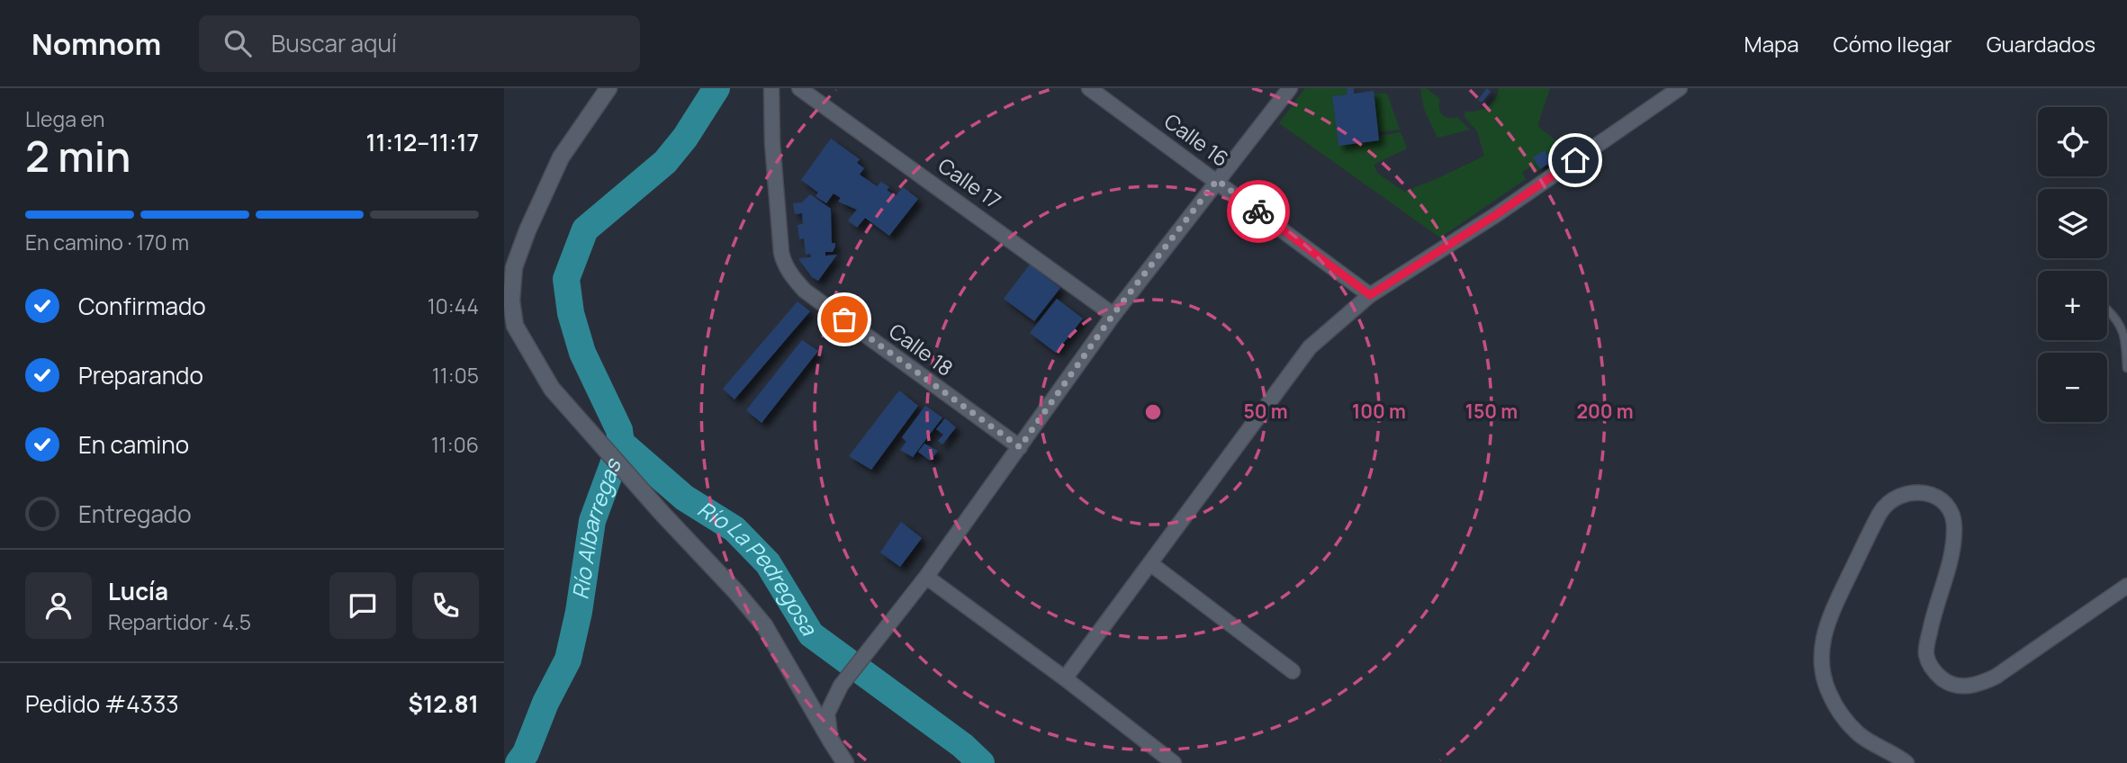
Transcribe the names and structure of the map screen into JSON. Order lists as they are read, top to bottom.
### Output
{
  "streets": {
    "street": ["Calle 16", "Calle 17", "Calle 18"]
  },
  "water": ["Río Albarregas", "Río La Pedregosa"],
  "page": {
    "header": "Nomnom",
    "search": "Buscar aquí",
    "nav": ["Mapa", "Cómo llegar", "Guardados"],
    "heading": ["2 min", "Llega en", "11:12–11:17"],
    "panel": [
      "Lucía",
      "Repartidor · 4.5",
      "Pedido #4333",
      "$12.81"
    ],
    "map_buttons": ["+", "−"],
    "bar": "En camino · 170 m",
    "list": [
      ["Confirmado", "10:44"],
      ["Preparando", "11:05"],
      ["En camino", "11:06"],
      "Entregado"
    ]
  },
  "rings": [
    "50 m",
    "100 m",
    "150 m",
    "200 m"
  ]
}
